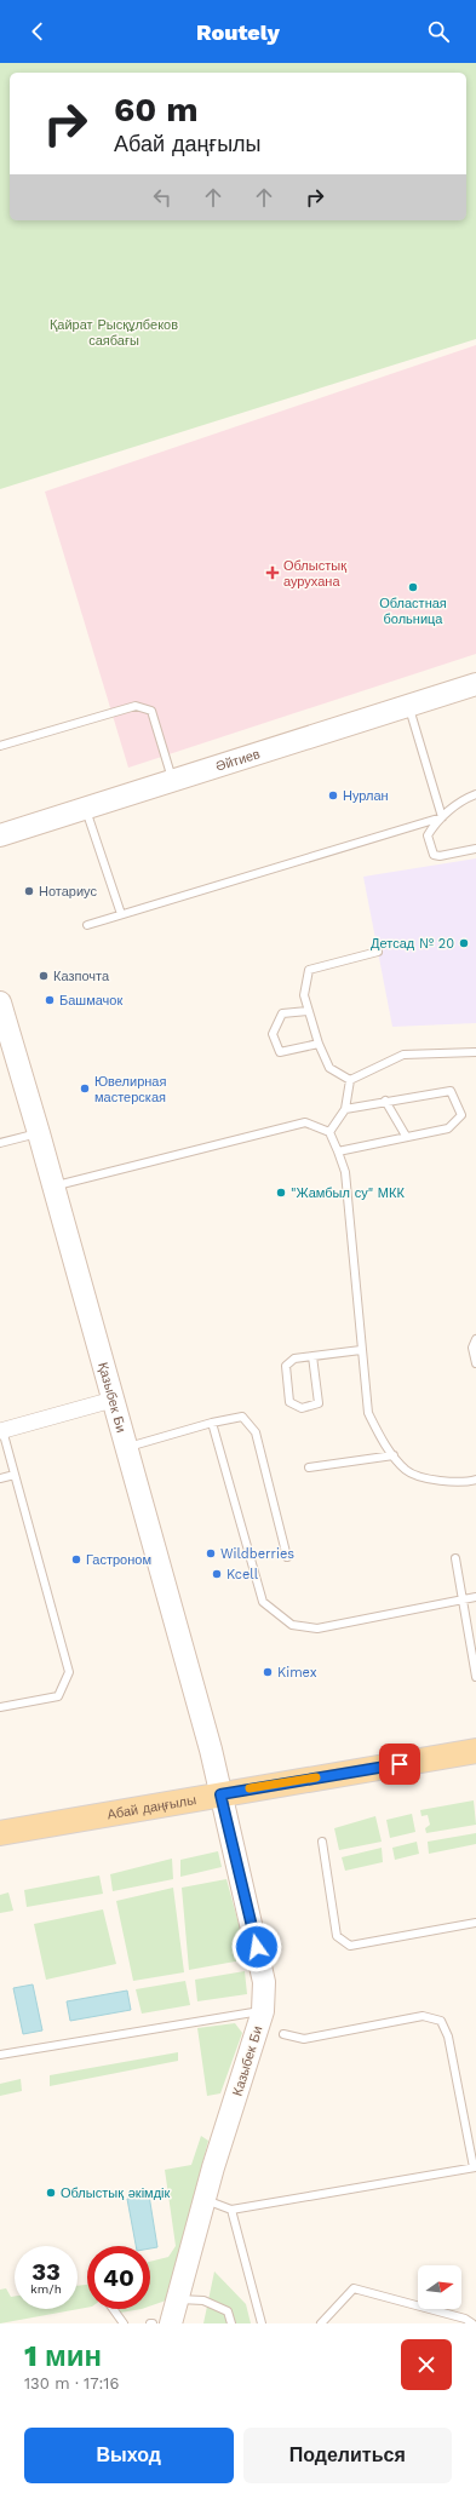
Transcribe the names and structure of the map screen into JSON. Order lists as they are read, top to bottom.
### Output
{
  "streets": {
    "main road": ["Абай даңғылы"],
    "street": ["Әйтиев", "Қазыбек Би", "Казыбек Би"]
  },
  "crossings": [
    ["Қазыбек Би", "Абай даңғылы"],
    ["Қазыбек Би", "Казыбек Би"],
    ["Абай даңғылы", "Казыбек Би"]
  ],
  "parks": ["Қайрат Рысқұлбеков саябағы"],
  "places": {
    "health": ["Облыстық аурухана"],
    "other": [
      "Областная больница",
      "Нурлан",
      "Нотариус",
      "Детсад № 20",
      "Казпочта",
      "Башмачок",
      "Ювелирная мастерская",
      "\"Жамбыл су\" МКК",
      "Wildberries",
      "Гастроном",
      "Kcell",
      "Kimex",
      "Облыстық әкімдік"
    ]
  },
  "north": "right",
  "page": {
    "header": "Routely",
    "turn": ["60 m", "Абай даңғылы"],
    "speed": "33 km/h",
    "limit": "40",
    "heading": ["1 мин", "130 m · 17:16"],
    "buttons": ["Выход", "Поделиться"]
  }
}
